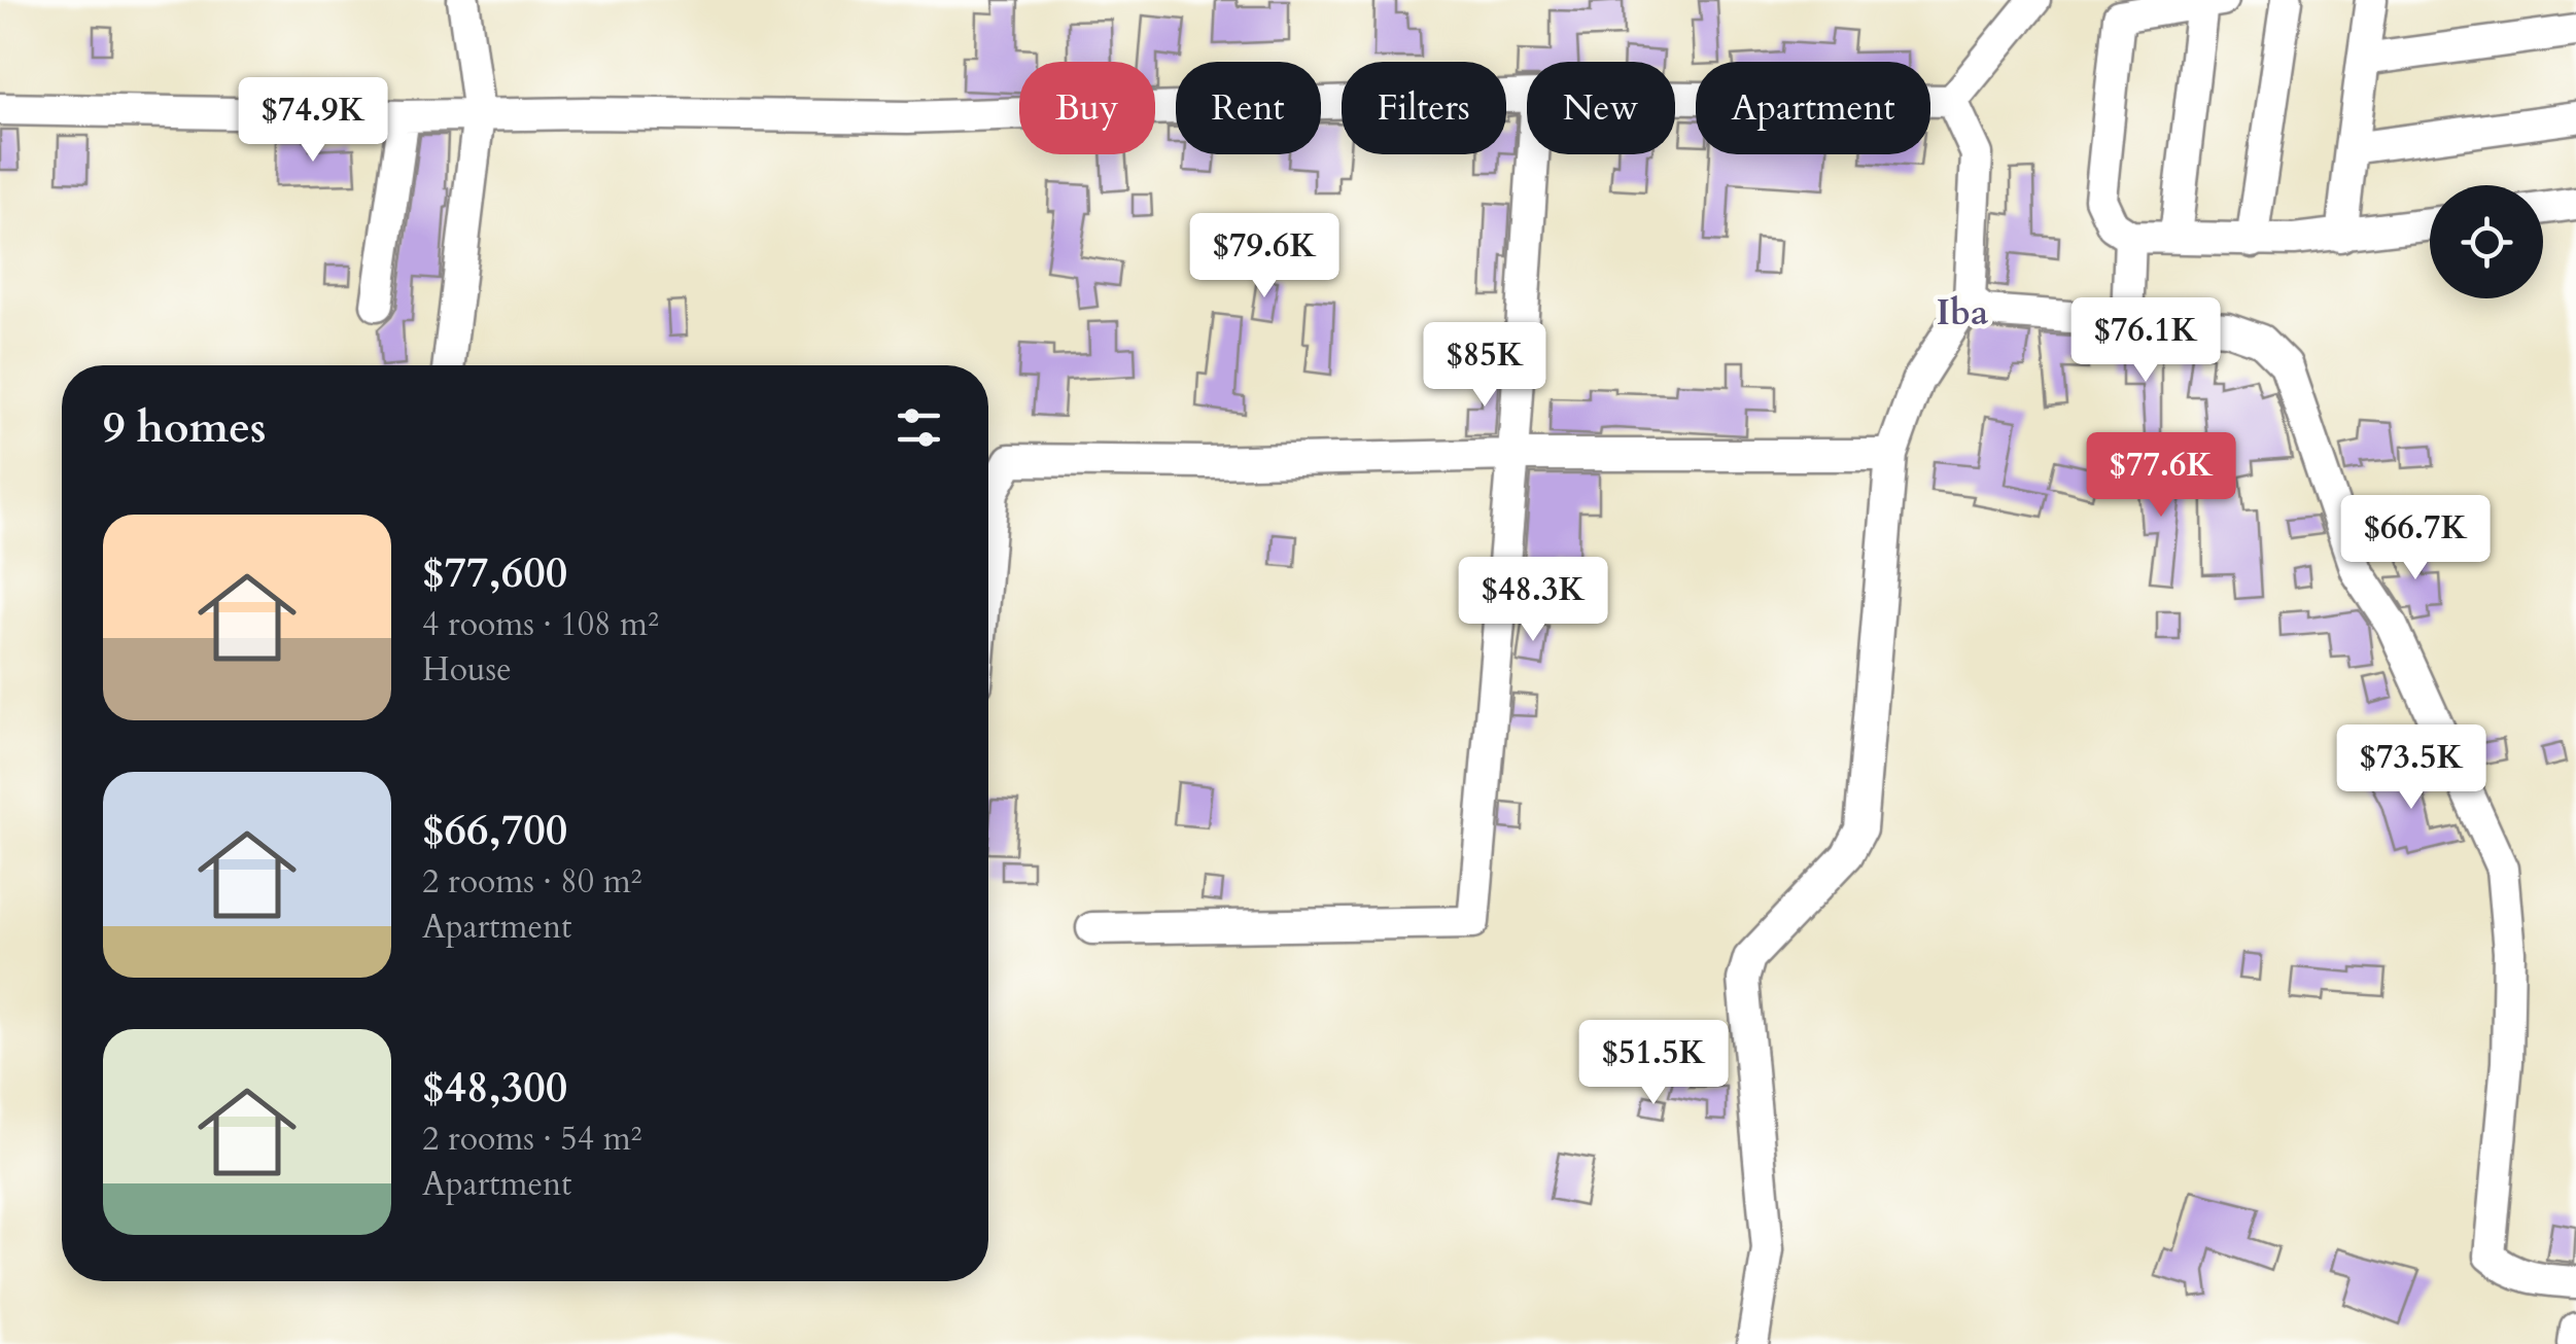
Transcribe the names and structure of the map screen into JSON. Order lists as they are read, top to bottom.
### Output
{
  "districts": ["Iba"],
  "page": {
    "chip": [
      "Buy",
      "Rent",
      "Filters",
      "New",
      "Apartment"
    ],
    "price": [
      "$74.9K",
      "$79.6K",
      "$76.1K",
      "$85K",
      "$77.6K",
      "$66.7K",
      "$48.3K",
      "$73.5K",
      "$51.5K"
    ],
    "heading": "9 homes",
    "list": [
      {
        "name": "$77,600",
        "note": "4 rooms · 108 m² · House"
      },
      {
        "name": "$66,700",
        "note": "2 rooms · 80 m² · Apartment"
      },
      {
        "name": "$48,300",
        "note": "2 rooms · 54 m² · Apartment"
      }
    ]
  }
}
